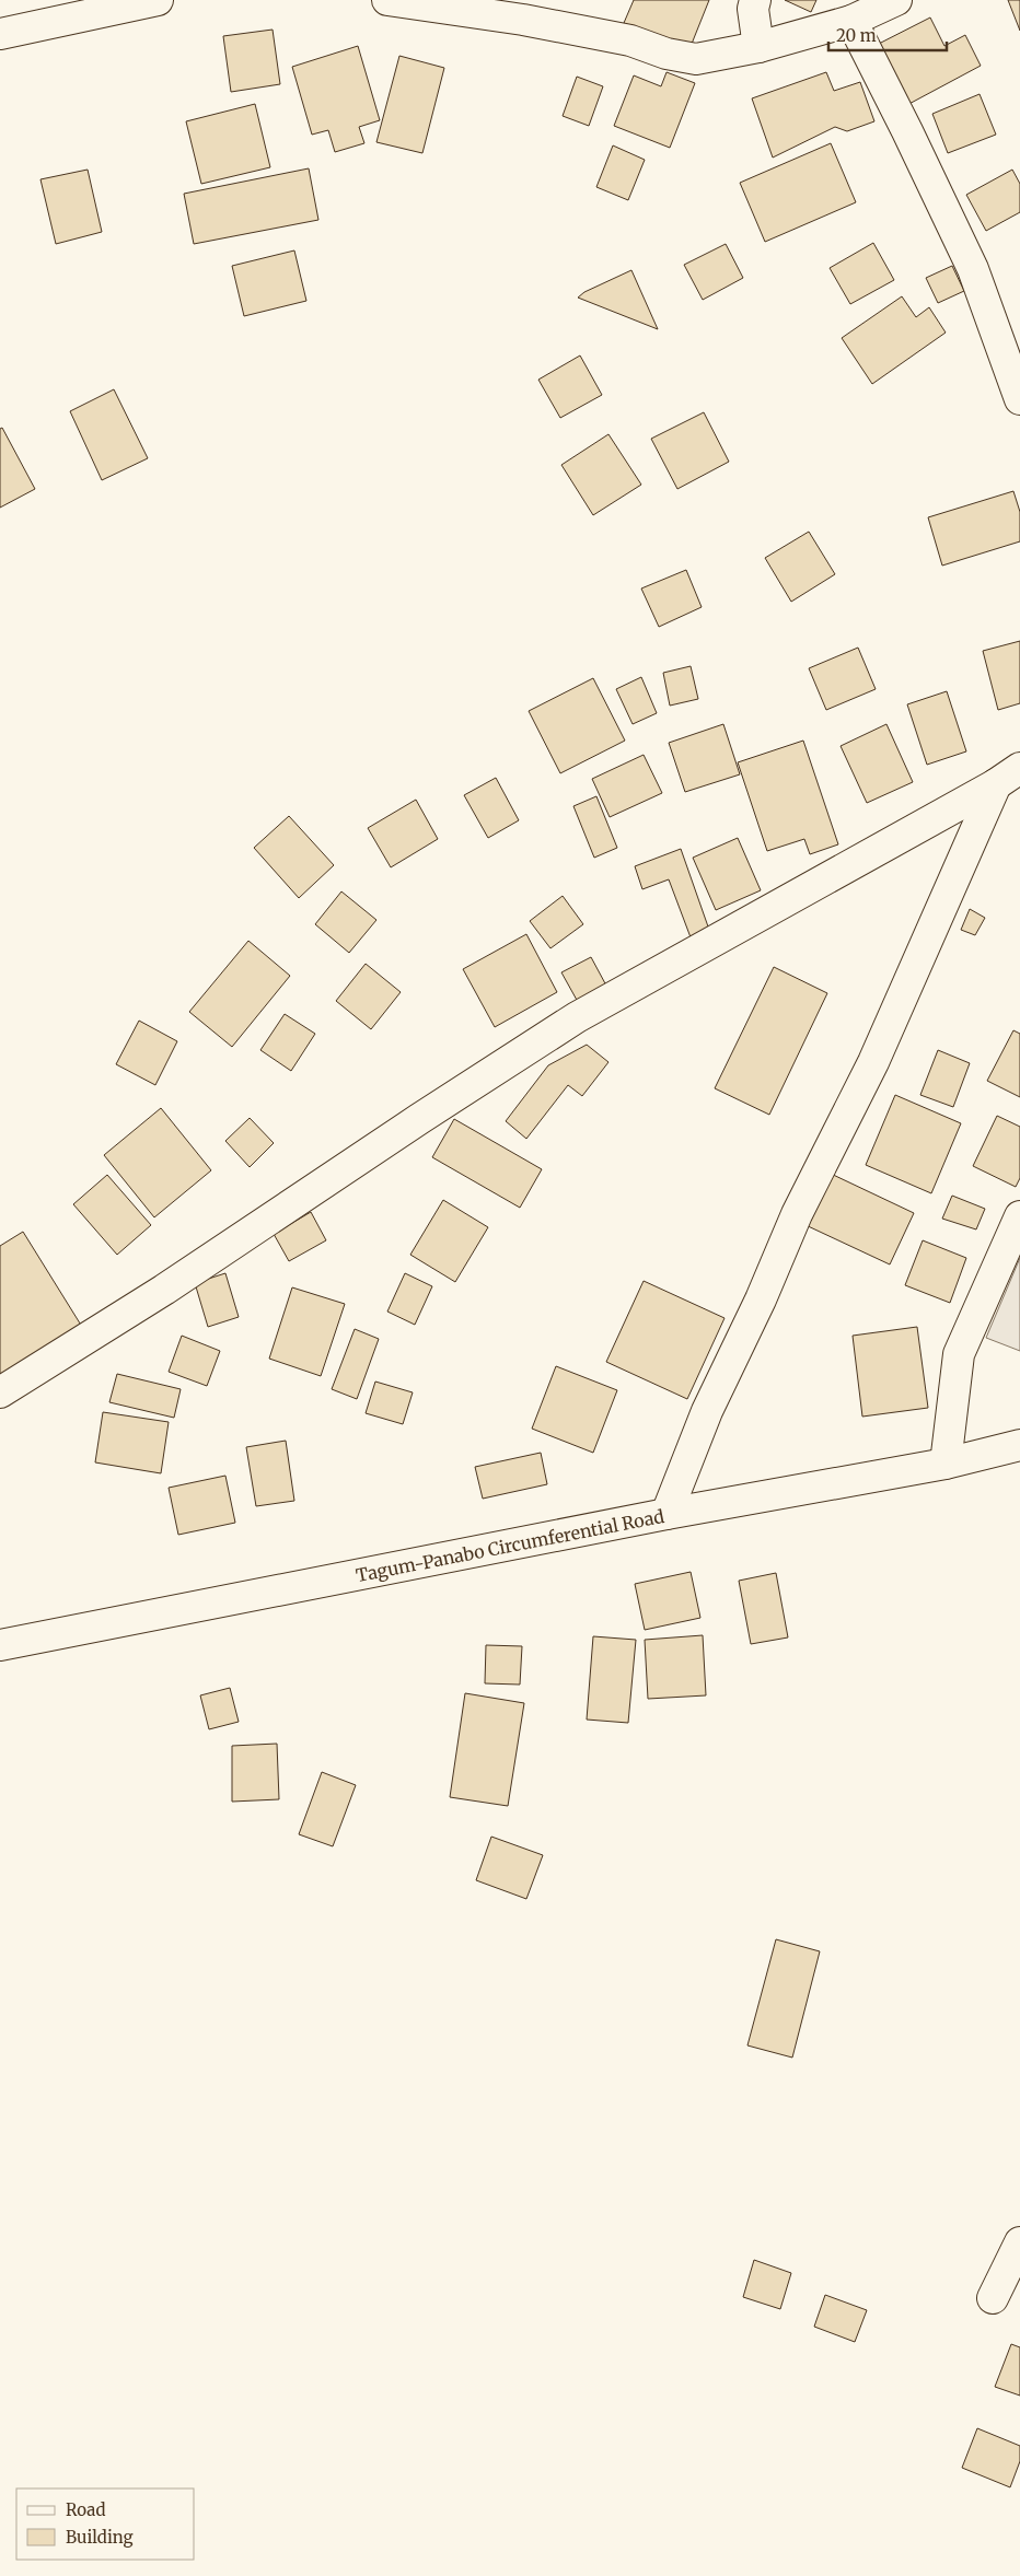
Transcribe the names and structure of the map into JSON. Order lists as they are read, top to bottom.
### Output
{
  "streets": {
    "street": ["Tagum-Panabo Circumferential Road"]
  },
  "legend": ["Road", "Building"],
  "scale_bar": "20 m"
}
